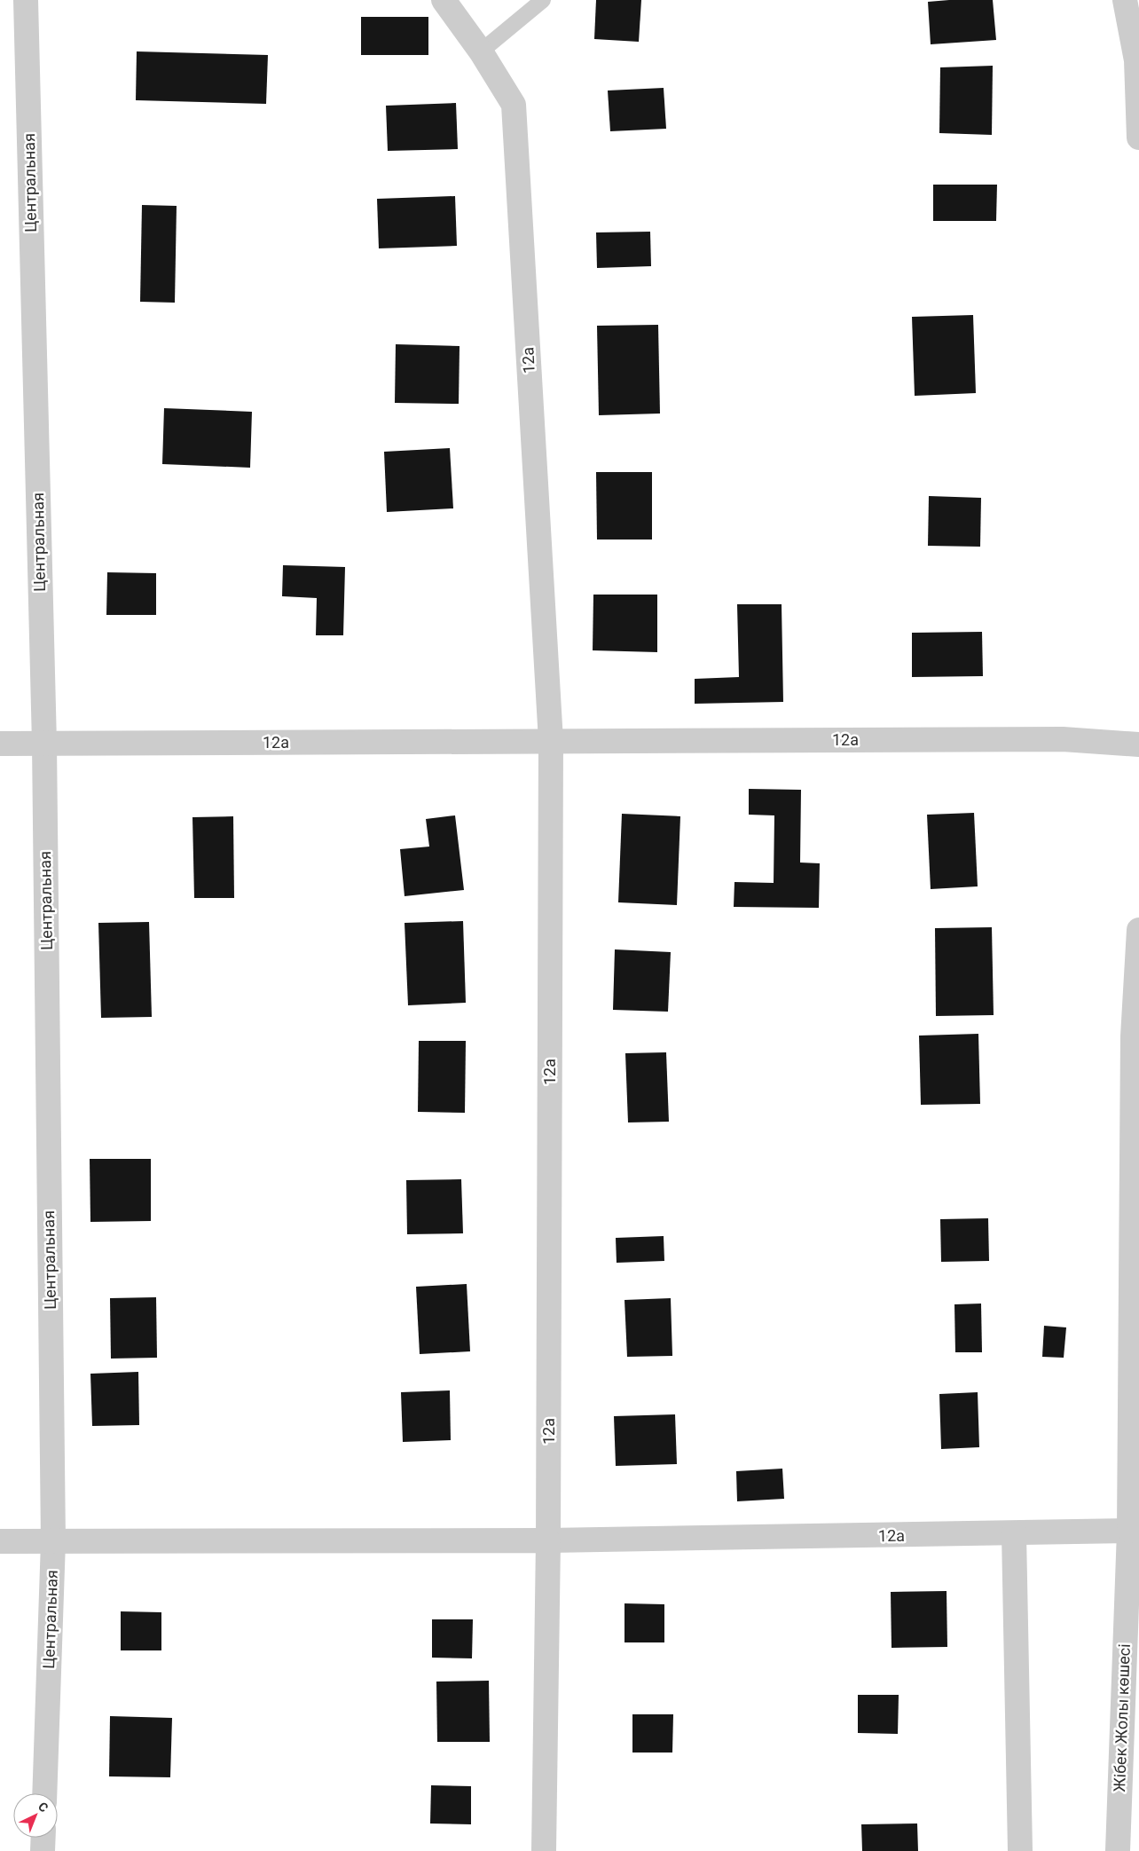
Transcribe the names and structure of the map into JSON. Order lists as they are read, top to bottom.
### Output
{
  "streets": {
    "street": ["Центральная", "12а", "Жібек Жолы көшесі"]
  },
  "crossings": [
    ["Центральная", "12а"],
    ["12а", "Жібек Жолы көшесі"]
  ],
  "north": "top right"
}
